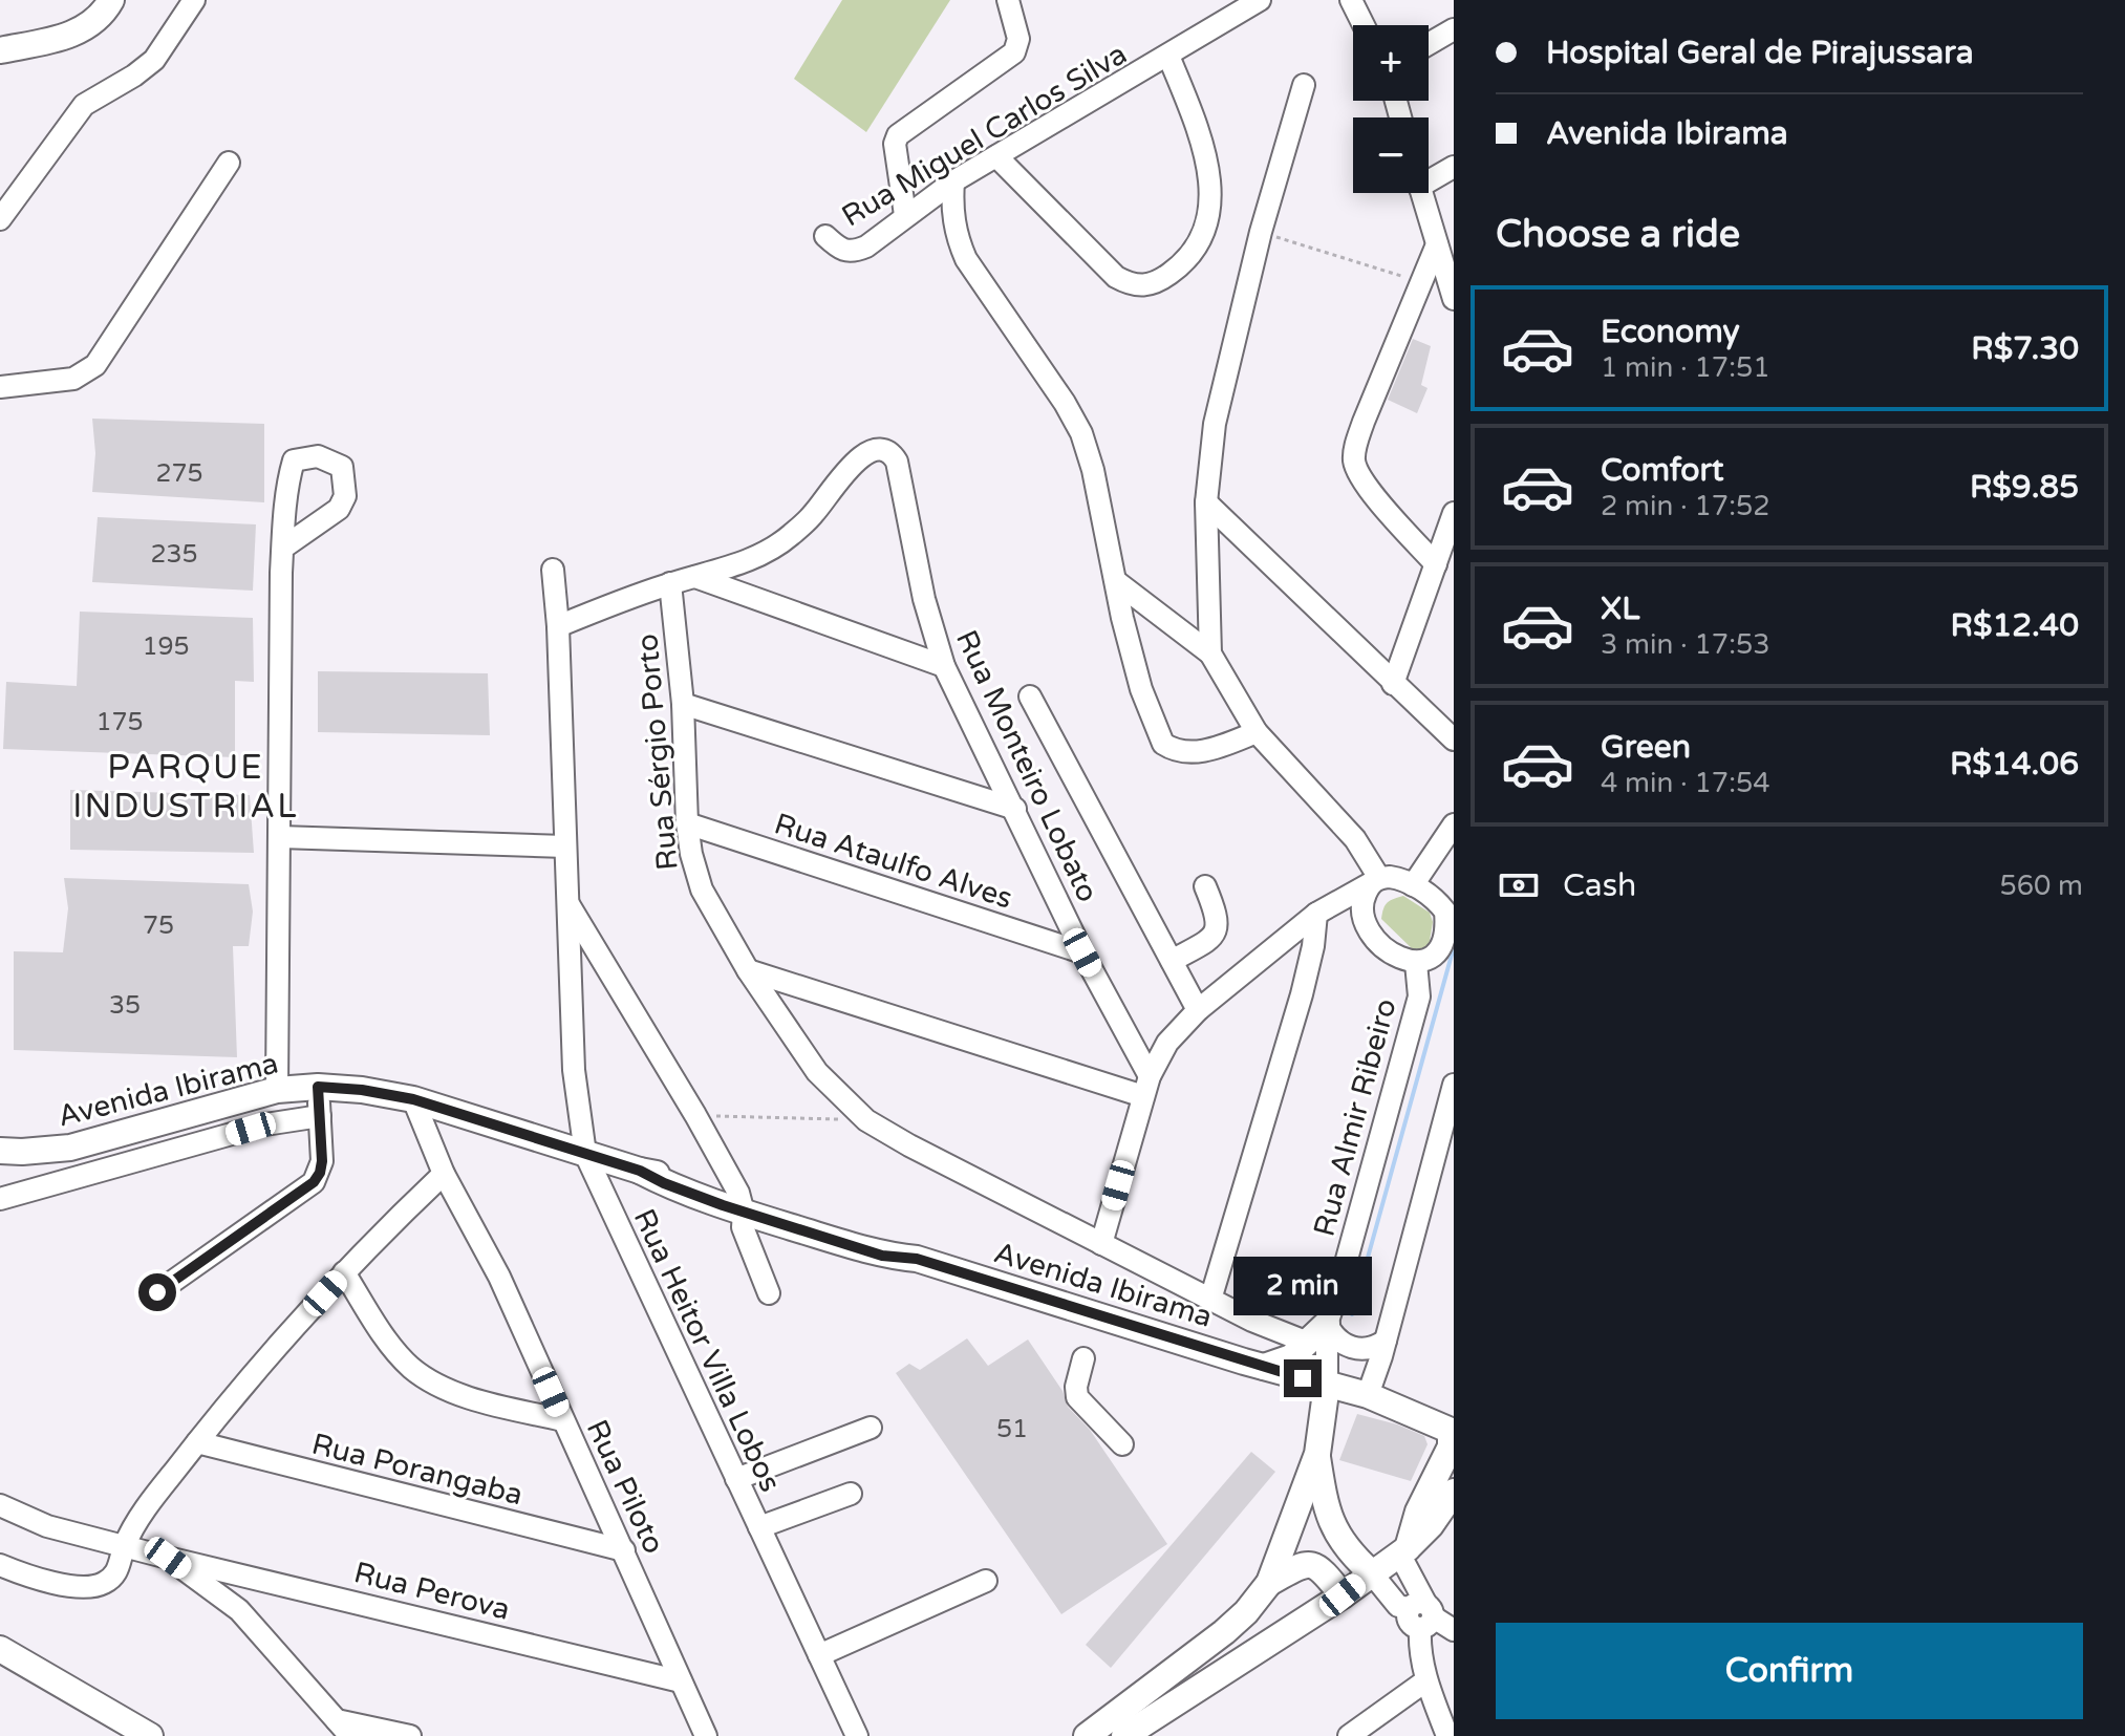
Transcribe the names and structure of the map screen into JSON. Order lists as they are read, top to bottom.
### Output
{
  "streets": {
    "main road": ["Avenida Ibirama"],
    "street": [
      "Rua Miguel Carlos Silva",
      "Rua Sérgio Porto",
      "Rua Monteiro Lobato",
      "Rua Ataulfo Alves",
      "Rua Almir Ribeiro",
      "Rua Heitor Villa Lobos",
      "Rua Porangaba",
      "Rua Piloto",
      "Rua Perova"
    ]
  },
  "crossings": [
    ["Rua Sérgio Porto", "Rua Monteiro Lobato"],
    ["Rua Sérgio Porto", "Rua Ataulfo Alves"],
    ["Rua Monteiro Lobato", "Rua Ataulfo Alves"],
    ["Rua Monteiro Lobato", "Rua Heitor Villa Lobos"],
    ["Avenida Ibirama", "Rua Almir Ribeiro"],
    ["Avenida Ibirama", "Rua Heitor Villa Lobos"],
    ["Avenida Ibirama", "Rua Piloto"],
    ["Rua Porangaba", "Rua Piloto"],
    ["Rua Piloto", "Rua Perova"]
  ],
  "districts": ["PARQUE INDUSTRIAL"],
  "house_numbers": [
    "275",
    "235",
    "195",
    "175",
    "75",
    "35",
    "51"
  ],
  "page": {
    "banner": ["Hospital Geral de Pirajussara", "Avenida Ibirama"],
    "map_buttons": ["+", "−"],
    "heading": "Choose a ride",
    "list": [
      {
        "name": "Economy",
        "note": "1 min · 17:51",
        "value": "R$7.30"
      },
      {
        "name": "Comfort",
        "note": "2 min · 17:52",
        "value": "R$9.85"
      },
      {
        "name": "XL",
        "note": "3 min · 17:53",
        "value": "R$12.40"
      },
      {
        "name": "Green",
        "note": "4 min · 17:54",
        "value": "R$14.06"
      }
    ],
    "pay": ["Cash", "560 m"],
    "bubble": "2 min",
    "buttons": "Confirm"
  }
}
